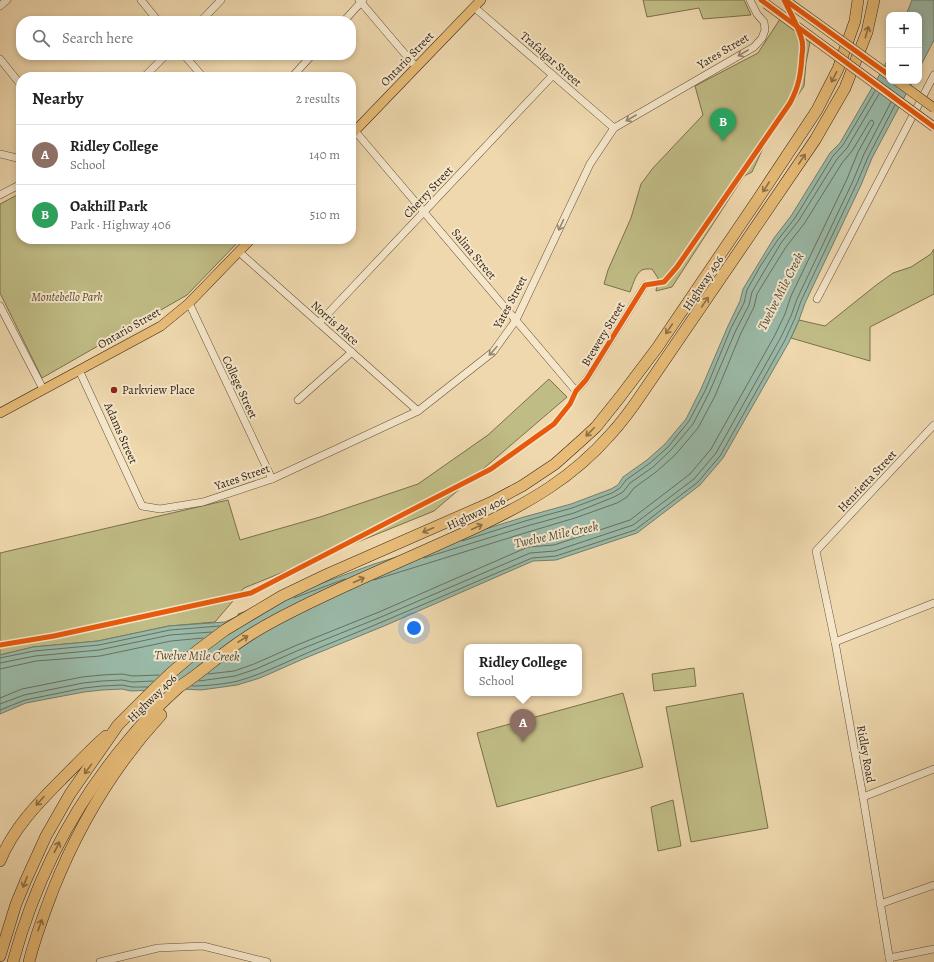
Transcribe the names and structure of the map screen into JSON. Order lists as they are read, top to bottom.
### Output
{
  "streets": {
    "highway": ["Highway 406"],
    "main road": ["Ontario Street"],
    "street": [
      "Yates Street",
      "Trafalgar Street",
      "Cherry Street",
      "Salina Street",
      "Norris Place",
      "Brewery Street",
      "College Street",
      "Adams Street",
      "Henrietta Street",
      "Ridley Road"
    ]
  },
  "crossings": [
    ["Yates Street", "Trafalgar Street"],
    ["Yates Street", "Salina Street"],
    ["Yates Street", "Norris Place"],
    ["Yates Street", "College Street"],
    ["Yates Street", "Adams Street"],
    ["Ontario Street", "Trafalgar Street"],
    ["Ontario Street", "Norris Place"],
    ["Ontario Street", "College Street"],
    ["Ontario Street", "Adams Street"],
    ["Trafalgar Street", "Cherry Street"],
    ["Cherry Street", "Salina Street"],
    ["Cherry Street", "Norris Place"],
    ["Salina Street", "Brewery Street"],
    ["Henrietta Street", "Ridley Road"]
  ],
  "one_way": ["Yates Street"],
  "water": ["Twelve Mile Creek"],
  "parks": ["Montebello Park"],
  "places": ["Parkview Place"],
  "page": {
    "map_buttons": ["+", "−"],
    "search": "Search here",
    "heading": ["Nearby", "2 results"],
    "pins": ["B", "A"],
    "list": [
      {
        "mark": "A",
        "name": "Ridley College",
        "note": "School",
        "value": "140 m"
      },
      {
        "mark": "B",
        "name": "Oakhill Park",
        "note": "Park · Highway 406",
        "value": "510 m"
      }
    ],
    "popup": ["Ridley College", "School"]
  }
}
